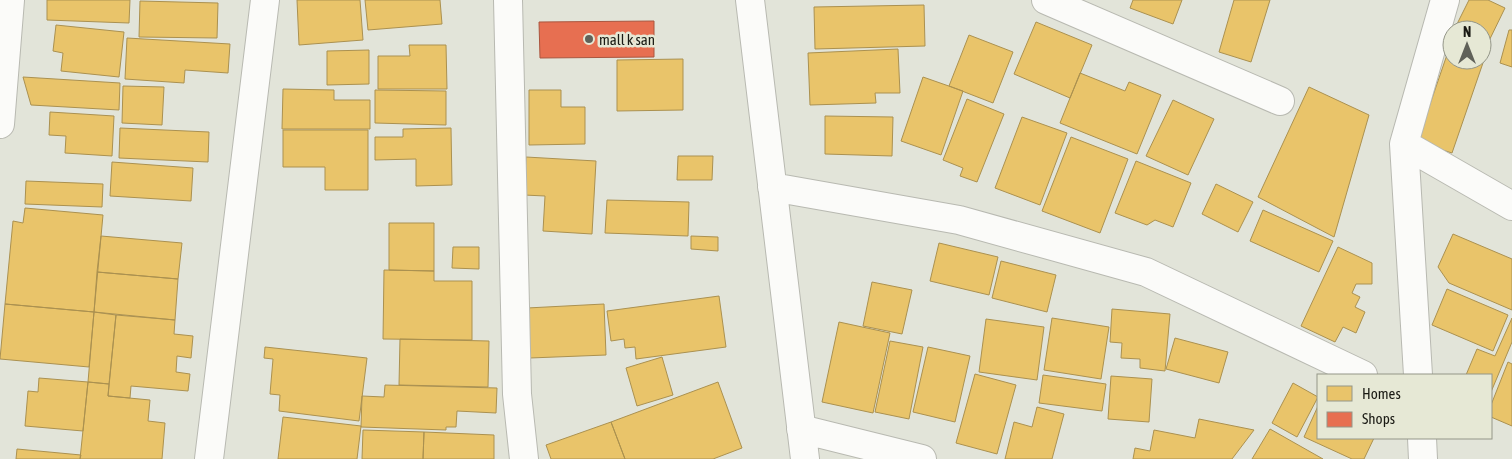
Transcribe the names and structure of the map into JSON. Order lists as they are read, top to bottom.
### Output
{
  "places": ["mall k san"],
  "legend": ["Homes", "Shops"],
  "north": "top"
}
